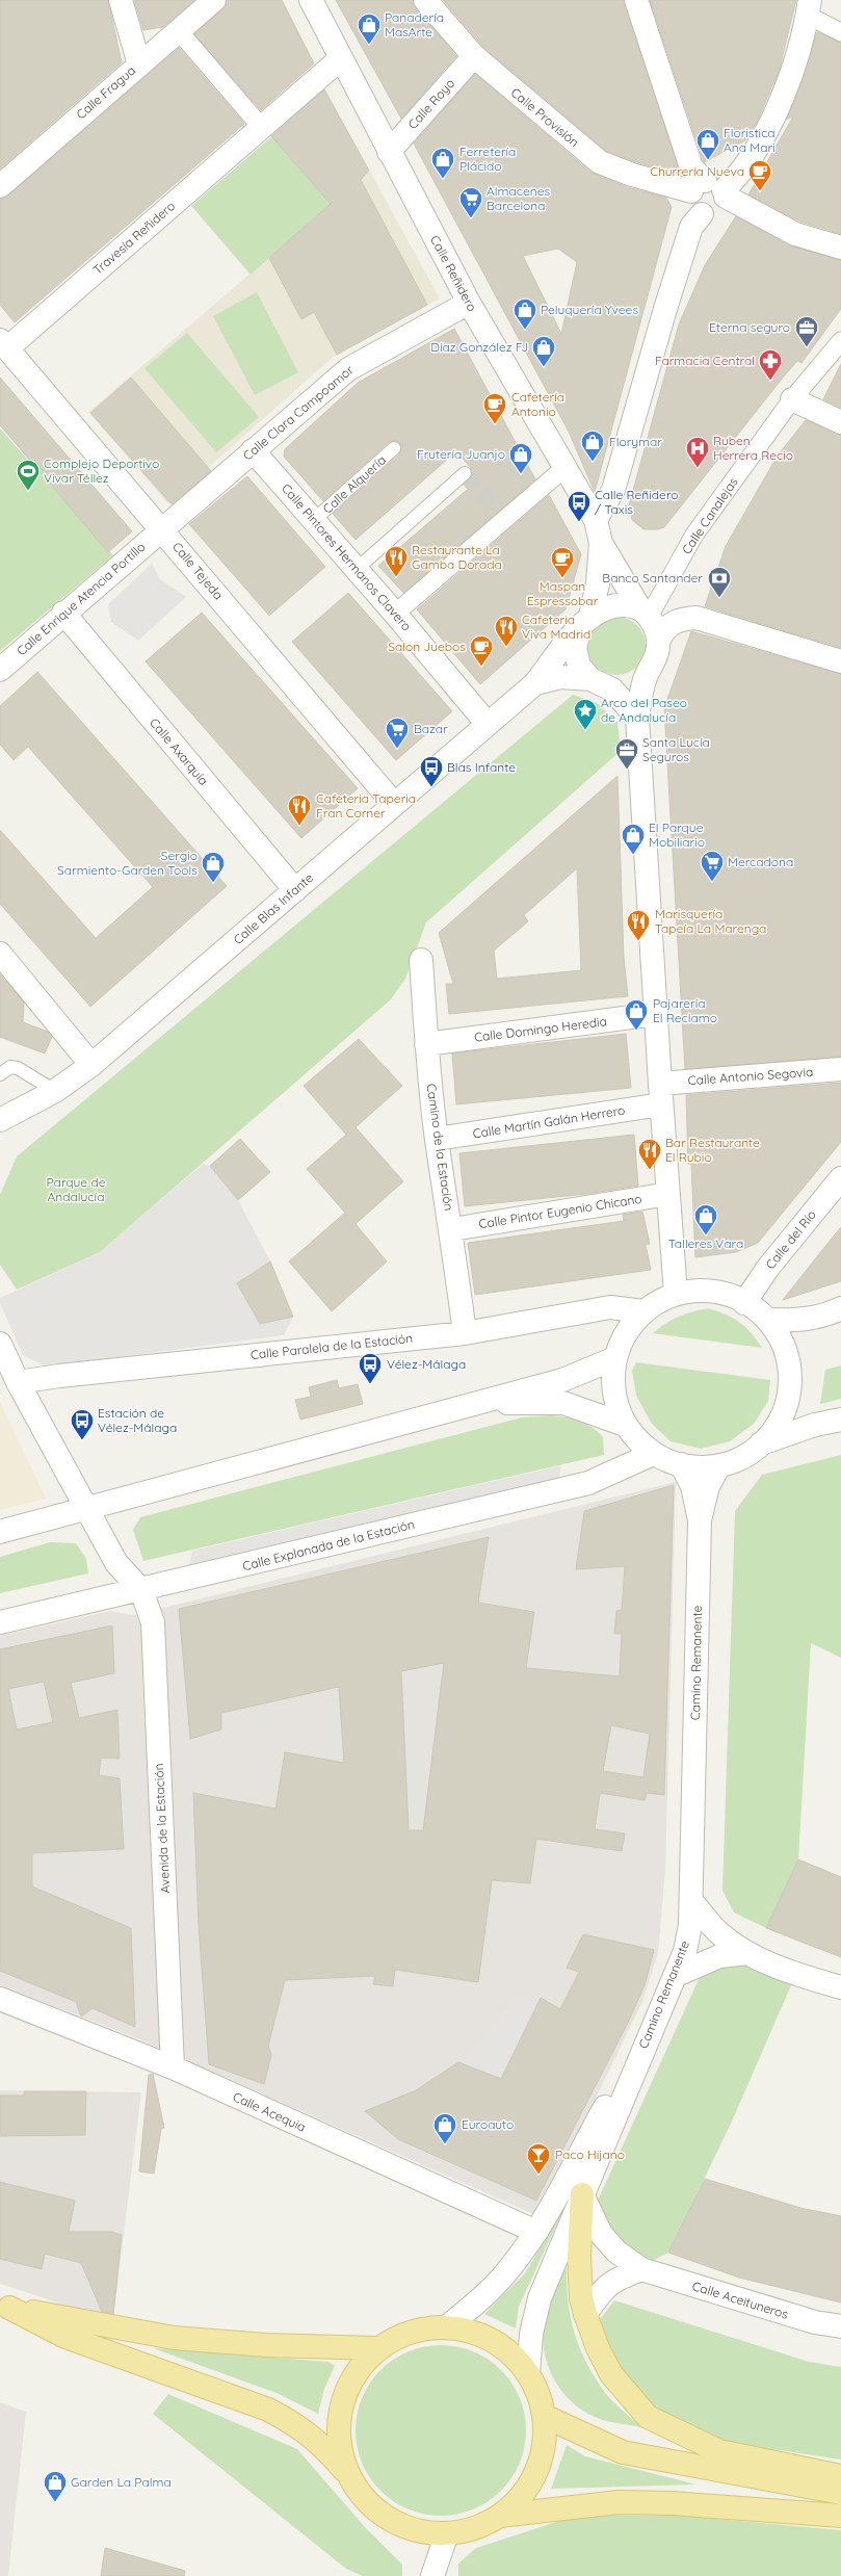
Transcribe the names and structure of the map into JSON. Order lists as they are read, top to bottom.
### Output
{
  "streets": {
    "street": [
      "Calle Fragua",
      "Calle Royo",
      "Calle Provisión",
      "Travesía Reñidero",
      "Calle Reñidero",
      "Calle Clara Campoamor",
      "Calle Canalejas",
      "Calle Pintores Hermanos Clavero",
      "Calle Tejeda",
      "Calle Enrique Atencia Portillo",
      "Calle Axarquía",
      "Calle Blas Infante",
      "Calle Domingo Heredia",
      "Calle Antonio Segovia",
      "Calle Martín Galán Herrero",
      "Camino de la Estación",
      "Calle Pintor Eugenio Chicano",
      "Calle del Río",
      "Calle Paralela de la Estación",
      "Calle Explanada de la Estación",
      "Camino Remanente",
      "Avenida de la Estación",
      "Calle Acequia",
      "Calle Aceituneros"
    ],
    "lane": ["Calle Alquería"]
  },
  "crossings": [
    ["Calle Royo", "Calle Provisión"],
    ["Calle Royo", "Calle Reñidero"],
    ["Travesía Reñidero", "Calle Reñidero"],
    ["Travesía Reñidero", "Calle Tejeda"],
    ["Calle Reñidero", "Calle Clara Campoamor"],
    ["Calle Reñidero", "Calle Canalejas"],
    ["Calle Reñidero", "Calle Blas Infante"],
    ["Calle Clara Campoamor", "Calle Pintores Hermanos Clavero"],
    ["Calle Clara Campoamor", "Calle Tejeda"],
    ["Calle Clara Campoamor", "Calle Enrique Atencia Portillo"],
    ["Calle Alquería", "Calle Pintores Hermanos Clavero"],
    ["Calle Canalejas", "Calle Blas Infante"],
    ["Calle Pintores Hermanos Clavero", "Calle Blas Infante"],
    ["Calle Tejeda", "Calle Enrique Atencia Portillo"],
    ["Calle Tejeda", "Calle Blas Infante"],
    ["Calle Enrique Atencia Portillo", "Calle Axarquía"],
    ["Calle Axarquía", "Calle Blas Infante"],
    ["Calle Domingo Heredia", "Camino de la Estación"],
    ["Calle Antonio Segovia", "Calle Martín Galán Herrero"],
    ["Calle Martín Galán Herrero", "Camino de la Estación"],
    ["Camino de la Estación", "Calle Pintor Eugenio Chicano"],
    ["Camino de la Estación", "Calle Paralela de la Estación"],
    ["Calle Explanada de la Estación", "Avenida de la Estación"],
    ["Camino Remanente", "Calle Aceituneros"],
    ["Avenida de la Estación", "Calle Acequia"]
  ],
  "parks": ["Parque de Andalucía"],
  "places": {
    "shop": [
      "Panadería MasArte",
      "Floristica Ana Mari",
      "Ferretería Plácido",
      "Peluquería Yvees",
      "Díaz González FJ",
      "Florymar",
      "Frutería Juanjo",
      "El Parque Mobiliario",
      "Sergio Sarmiento-Garden Tools",
      "Pajarería El Reclamo",
      "Talleres Vara",
      "Euroauto",
      "Garden La Palma"
    ],
    "cafe": [
      "Churrería Nueva",
      "Cafetería Antonio",
      "Maspan Espressobar",
      "Salon Juebos"
    ],
    "supermarket": ["Almacenes Barcelona", "Bazar", "Mercadona"],
    "office": ["Eterna seguro", "Santa Lucía Seguros"],
    "pharmacy": ["Farmacia Central"],
    "hospital": ["Ruben Herrera Recio"],
    "sports": ["Complejo Deportivo Vivar Téllez"],
    "bus stop": [
      "Calle Reñidero / Taxis",
      "Blas Infante",
      "Vélez-Málaga",
      "Estación de Vélez-Málaga"
    ],
    "restaurant": [
      "Restaurante La Gamba Dorada",
      "Cafeteria Viva Madrid",
      "Cafeteria Taperia Fran Corner",
      "Marisquería Tapeía La Marenga",
      "Bar Restaurante El Rubio"
    ],
    "bank": ["Banco Santander"],
    "place": ["Arco del Paseo de Andalucía"],
    "bar": ["Paco Hijano"]
  }
}
